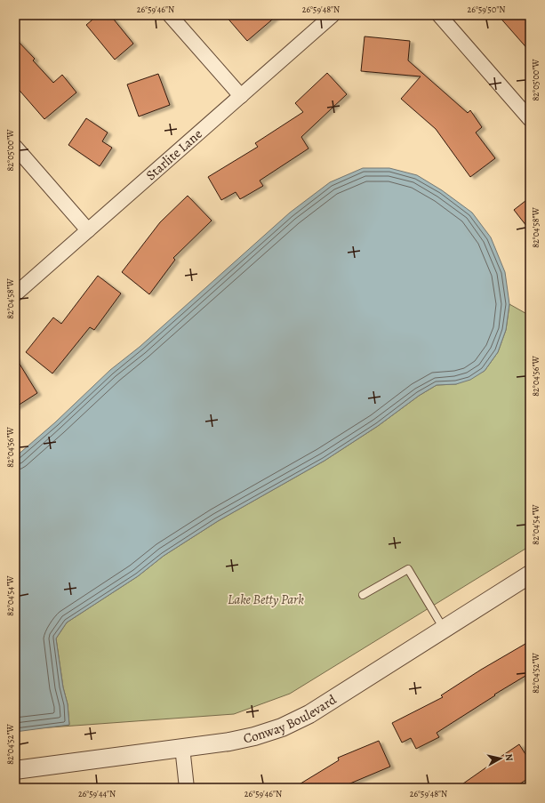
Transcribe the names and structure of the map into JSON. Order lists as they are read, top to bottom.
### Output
{
  "streets": {
    "street": ["Starlite Lane", "Conway Boulevard"]
  },
  "parks": ["Lake Betty Park"],
  "north": "right",
  "coordinates": [
    "26°59'46\"N",
    "26°59'48\"N",
    "26°59'50\"N",
    "82°05'00\"W",
    "82°04'58\"W",
    "82°04'56\"W",
    "82°04'54\"W",
    "82°04'52\"W",
    "26°59'44\"N"
  ]
}
